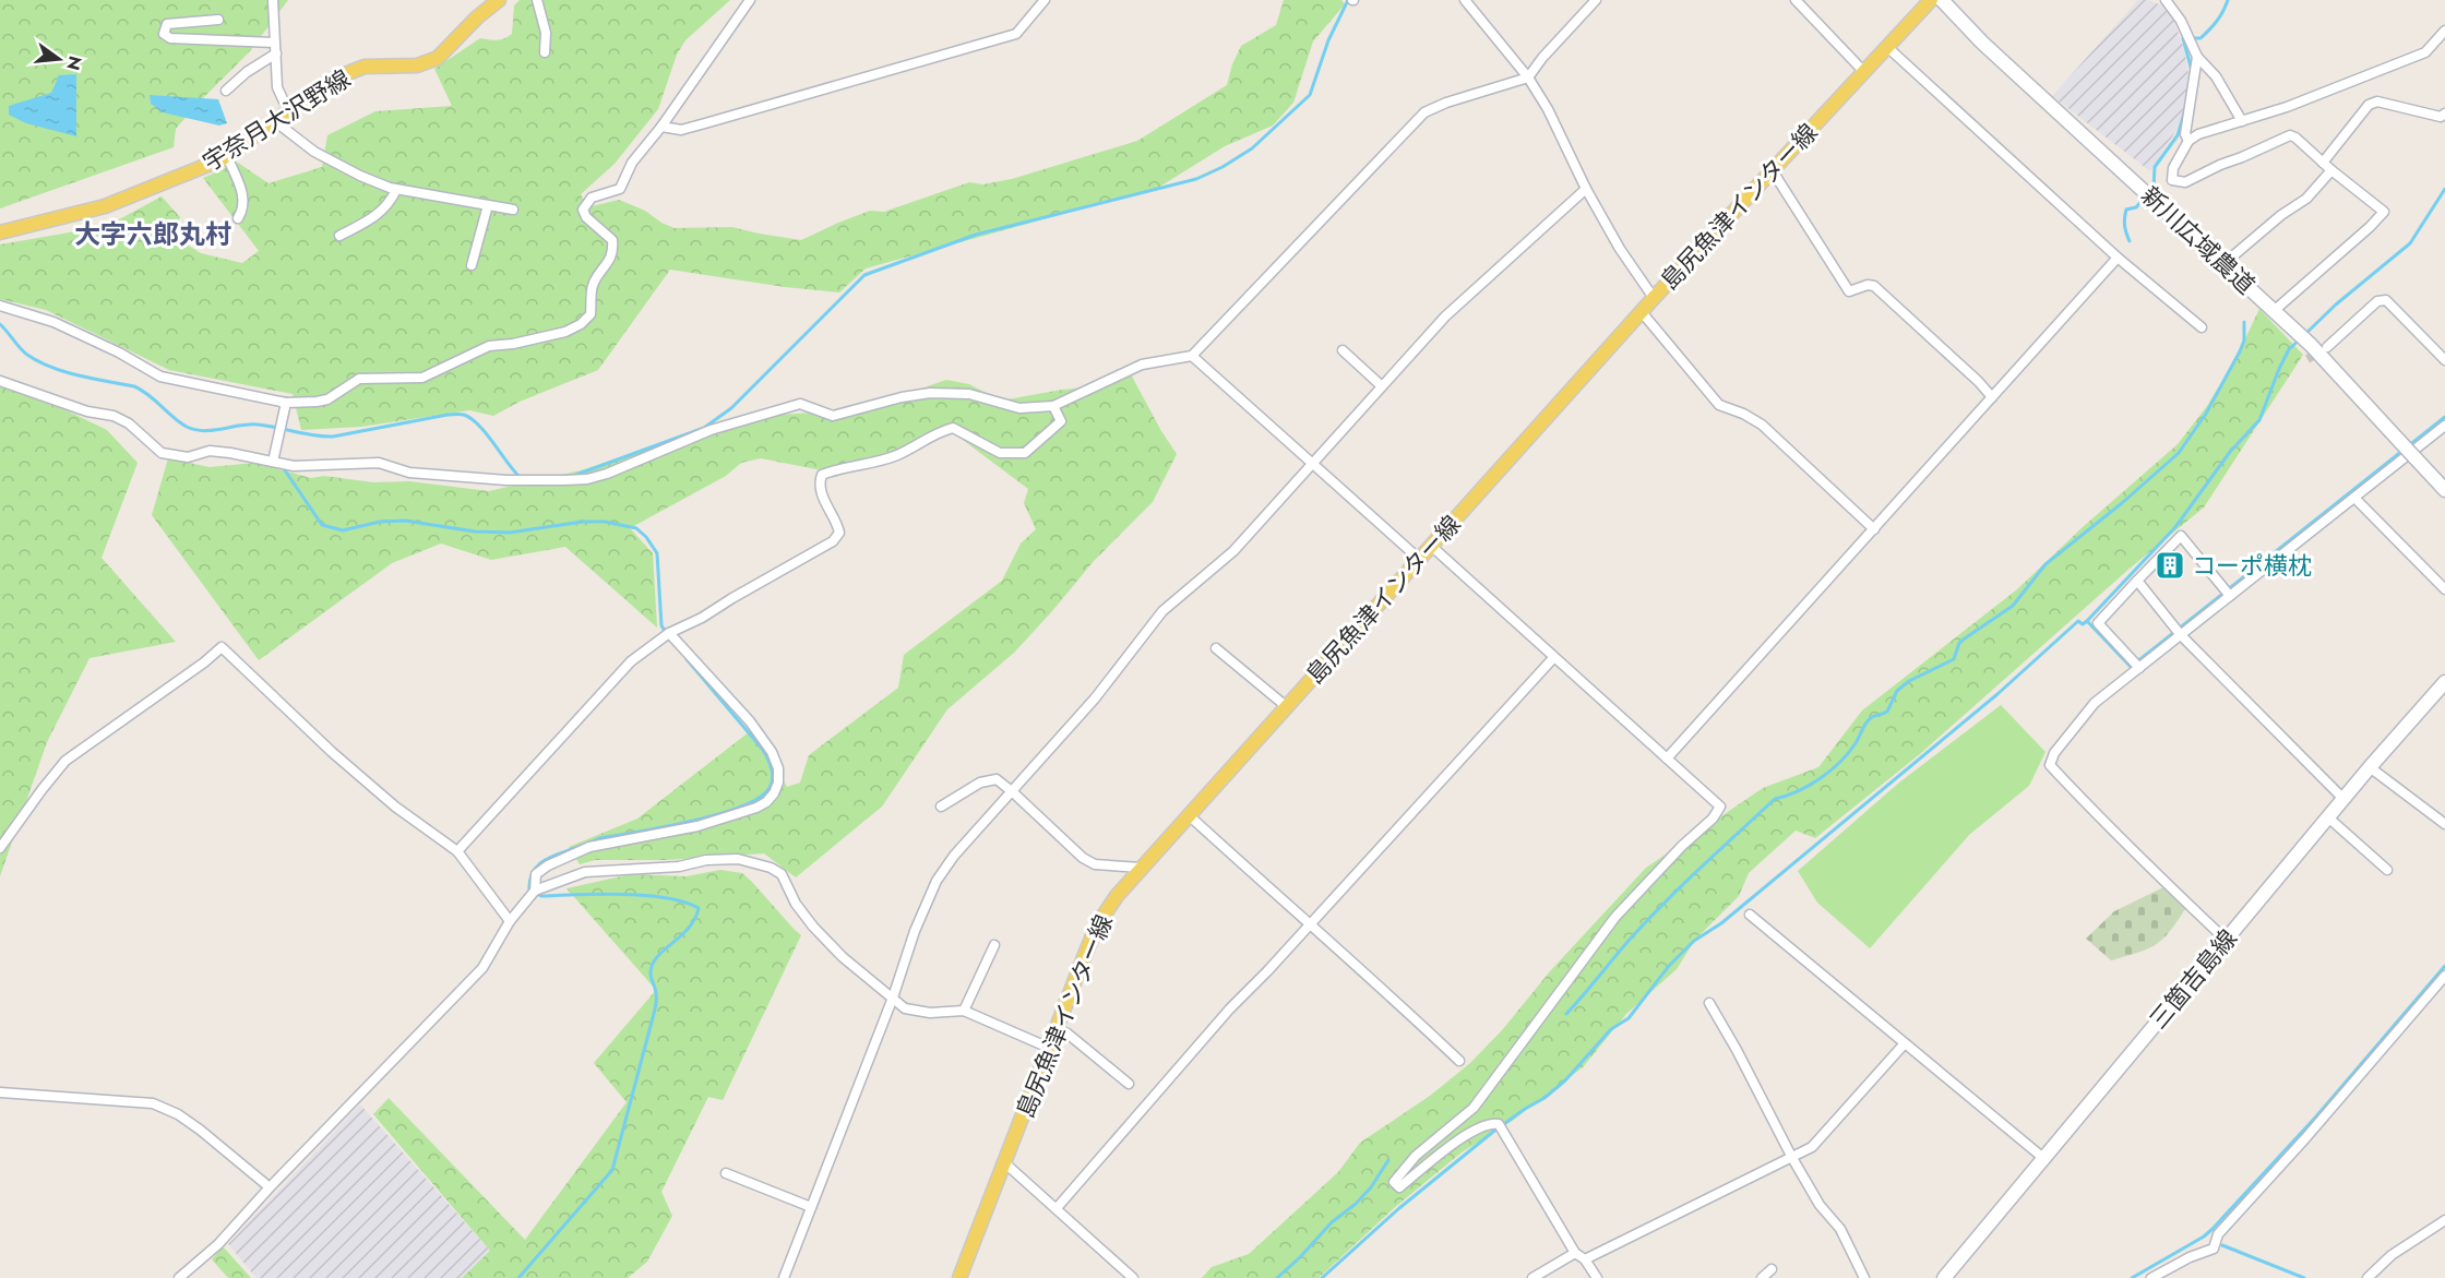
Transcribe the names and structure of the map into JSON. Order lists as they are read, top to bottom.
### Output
{
  "streets": {
    "main road": [
      "宇奈月大沢野線",
      "島尻魚津インター線",
      "新川広域農道",
      "三箇吉島線"
    ]
  },
  "districts": ["大字六郎丸村"],
  "places": {
    "building": ["コーポ横枕"]
  },
  "north": "right"
}
